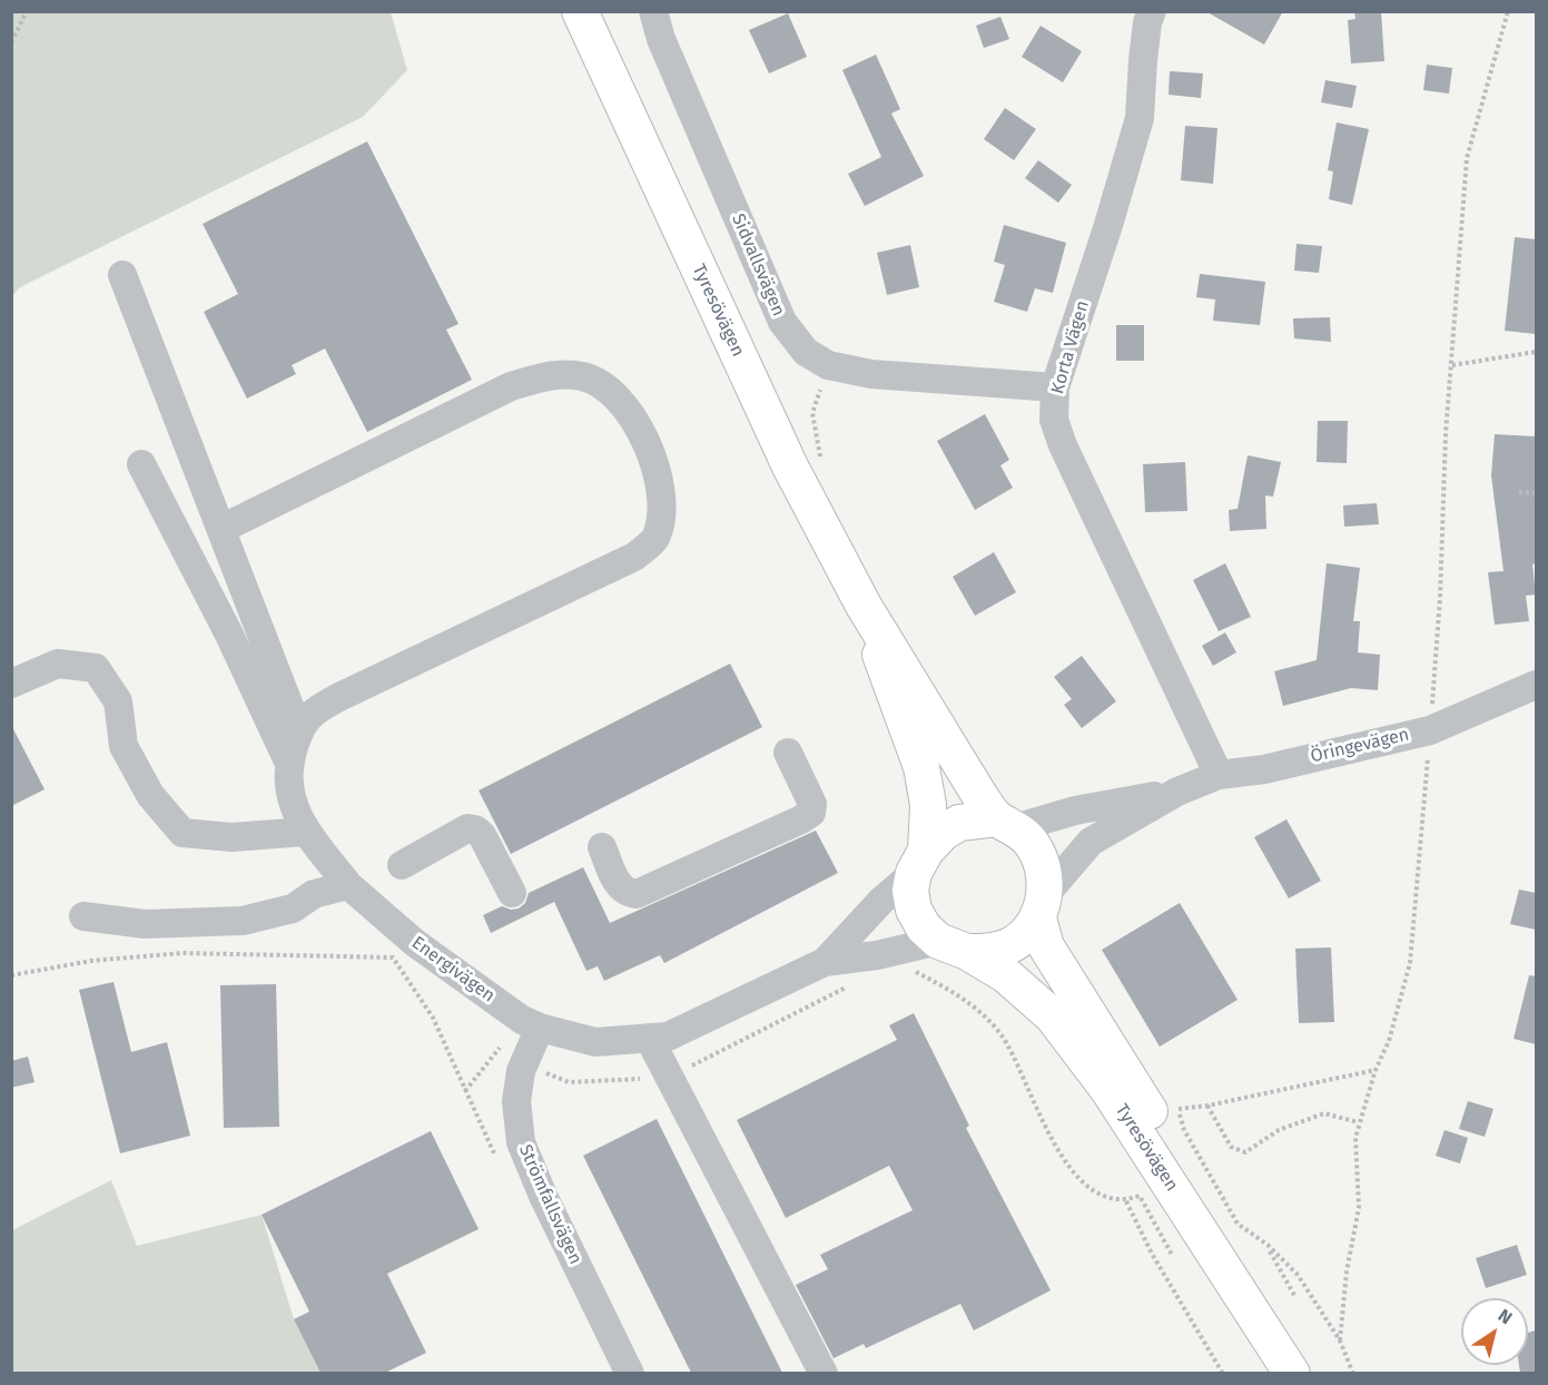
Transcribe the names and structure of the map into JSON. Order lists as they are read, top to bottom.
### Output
{
  "streets": {
    "main road": ["Tyresövägen"],
    "street": [
      "Sidvallsvägen",
      "Korta Vägen",
      "Öringevägen",
      "Energivägen",
      "Strömfallsvägen"
    ]
  },
  "crossings": [
    ["Sidvallsvägen", "Korta Vägen"],
    ["Tyresövägen", "Öringevägen"],
    ["Tyresövägen", "Energivägen"],
    ["Korta Vägen", "Öringevägen"],
    ["Öringevägen", "Energivägen"],
    ["Energivägen", "Strömfallsvägen"]
  ],
  "north": "top right"
}
